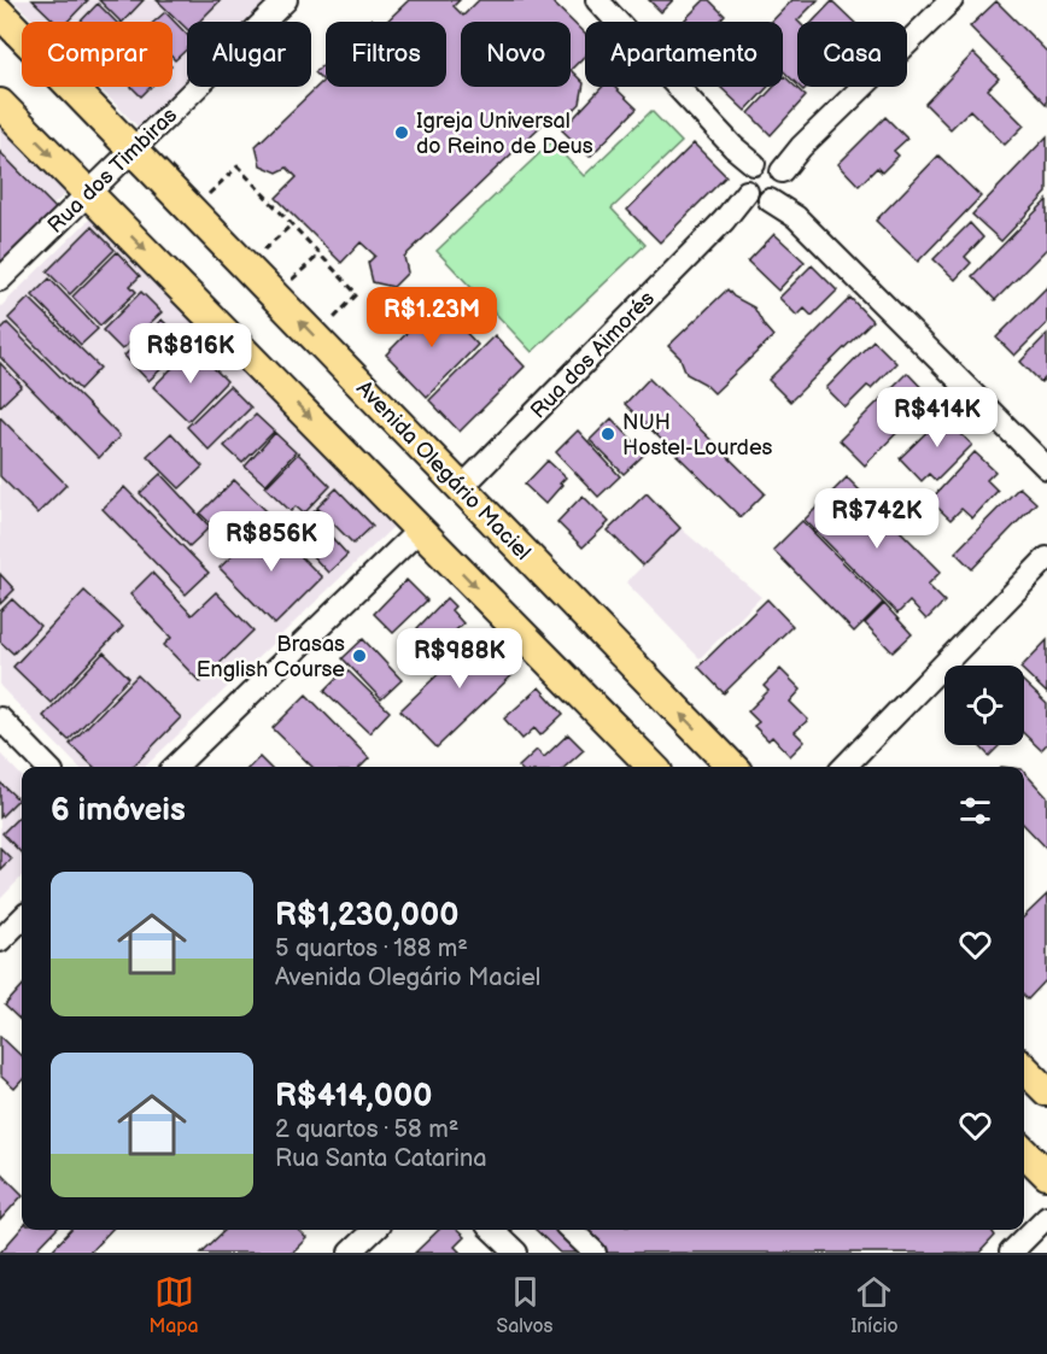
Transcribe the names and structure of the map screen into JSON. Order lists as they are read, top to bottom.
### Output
{
  "streets": {
    "main road": ["Avenida Olegário Maciel"],
    "street": ["Rua dos Timbiras", "Rua dos Aimorés"]
  },
  "crossings": [
    ["Rua dos Timbiras", "Avenida Olegário Maciel"],
    ["Rua dos Aimorés", "Avenida Olegário Maciel"]
  ],
  "places": ["Igreja Universal do Reino de Deus", "NUH Hostel-Lourdes", "Brasas English Course"],
  "page": {
    "chip": [
      "Comprar",
      "Alugar",
      "Filtros",
      "Novo",
      "Apartamento",
      "Casa"
    ],
    "price": [
      "R$1.23M",
      "R$816K",
      "R$414K",
      "R$742K",
      "R$856K",
      "R$988K"
    ],
    "heading": "6 imóveis",
    "list": [
      {
        "name": "R$1,230,000",
        "note": "5 quartos · 188 m² · Avenida Olegário Maciel"
      },
      {
        "name": "R$414,000",
        "note": "2 quartos · 58 m² · Rua Santa Catarina"
      }
    ],
    "tabs": ["Mapa", "Salvos", "Início"]
  }
}
